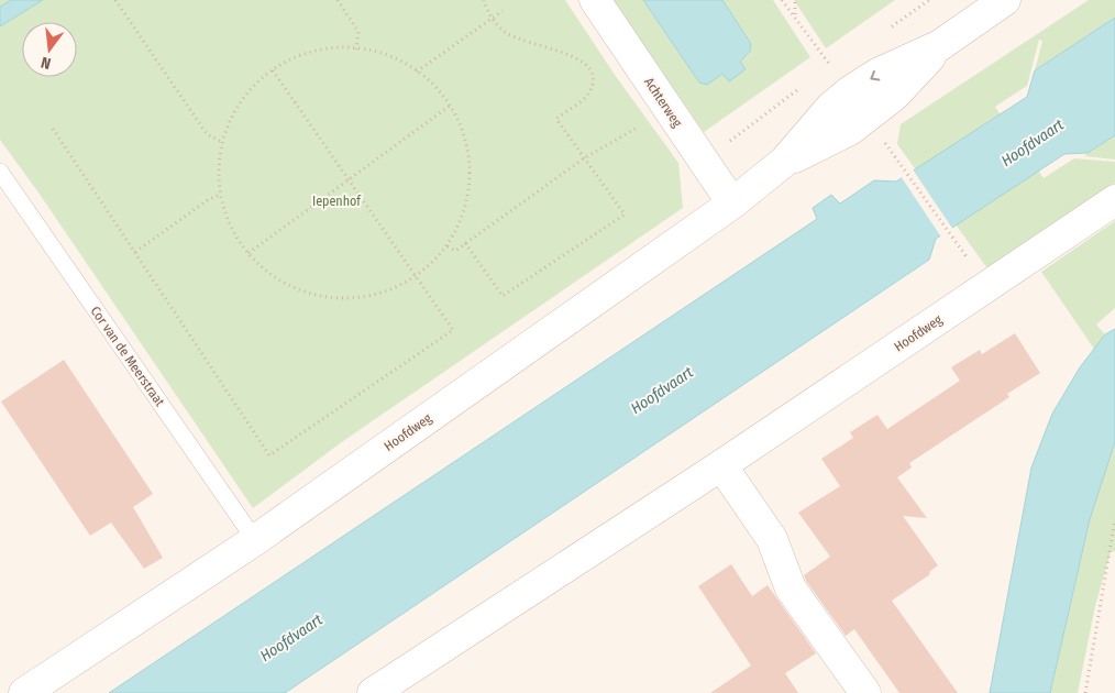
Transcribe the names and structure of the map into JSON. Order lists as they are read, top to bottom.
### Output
{
  "streets": {
    "street": ["Achterweg", "Hoofdweg"],
    "lane": ["Cor van de Meerstraat"]
  },
  "crossings": [
    ["Achterweg", "Hoofdweg"],
    ["Hoofdweg", "Cor van de Meerstraat"]
  ],
  "water": ["Hoofdvaart"],
  "parks": ["Iepenhof"],
  "north": "bottom"
}
